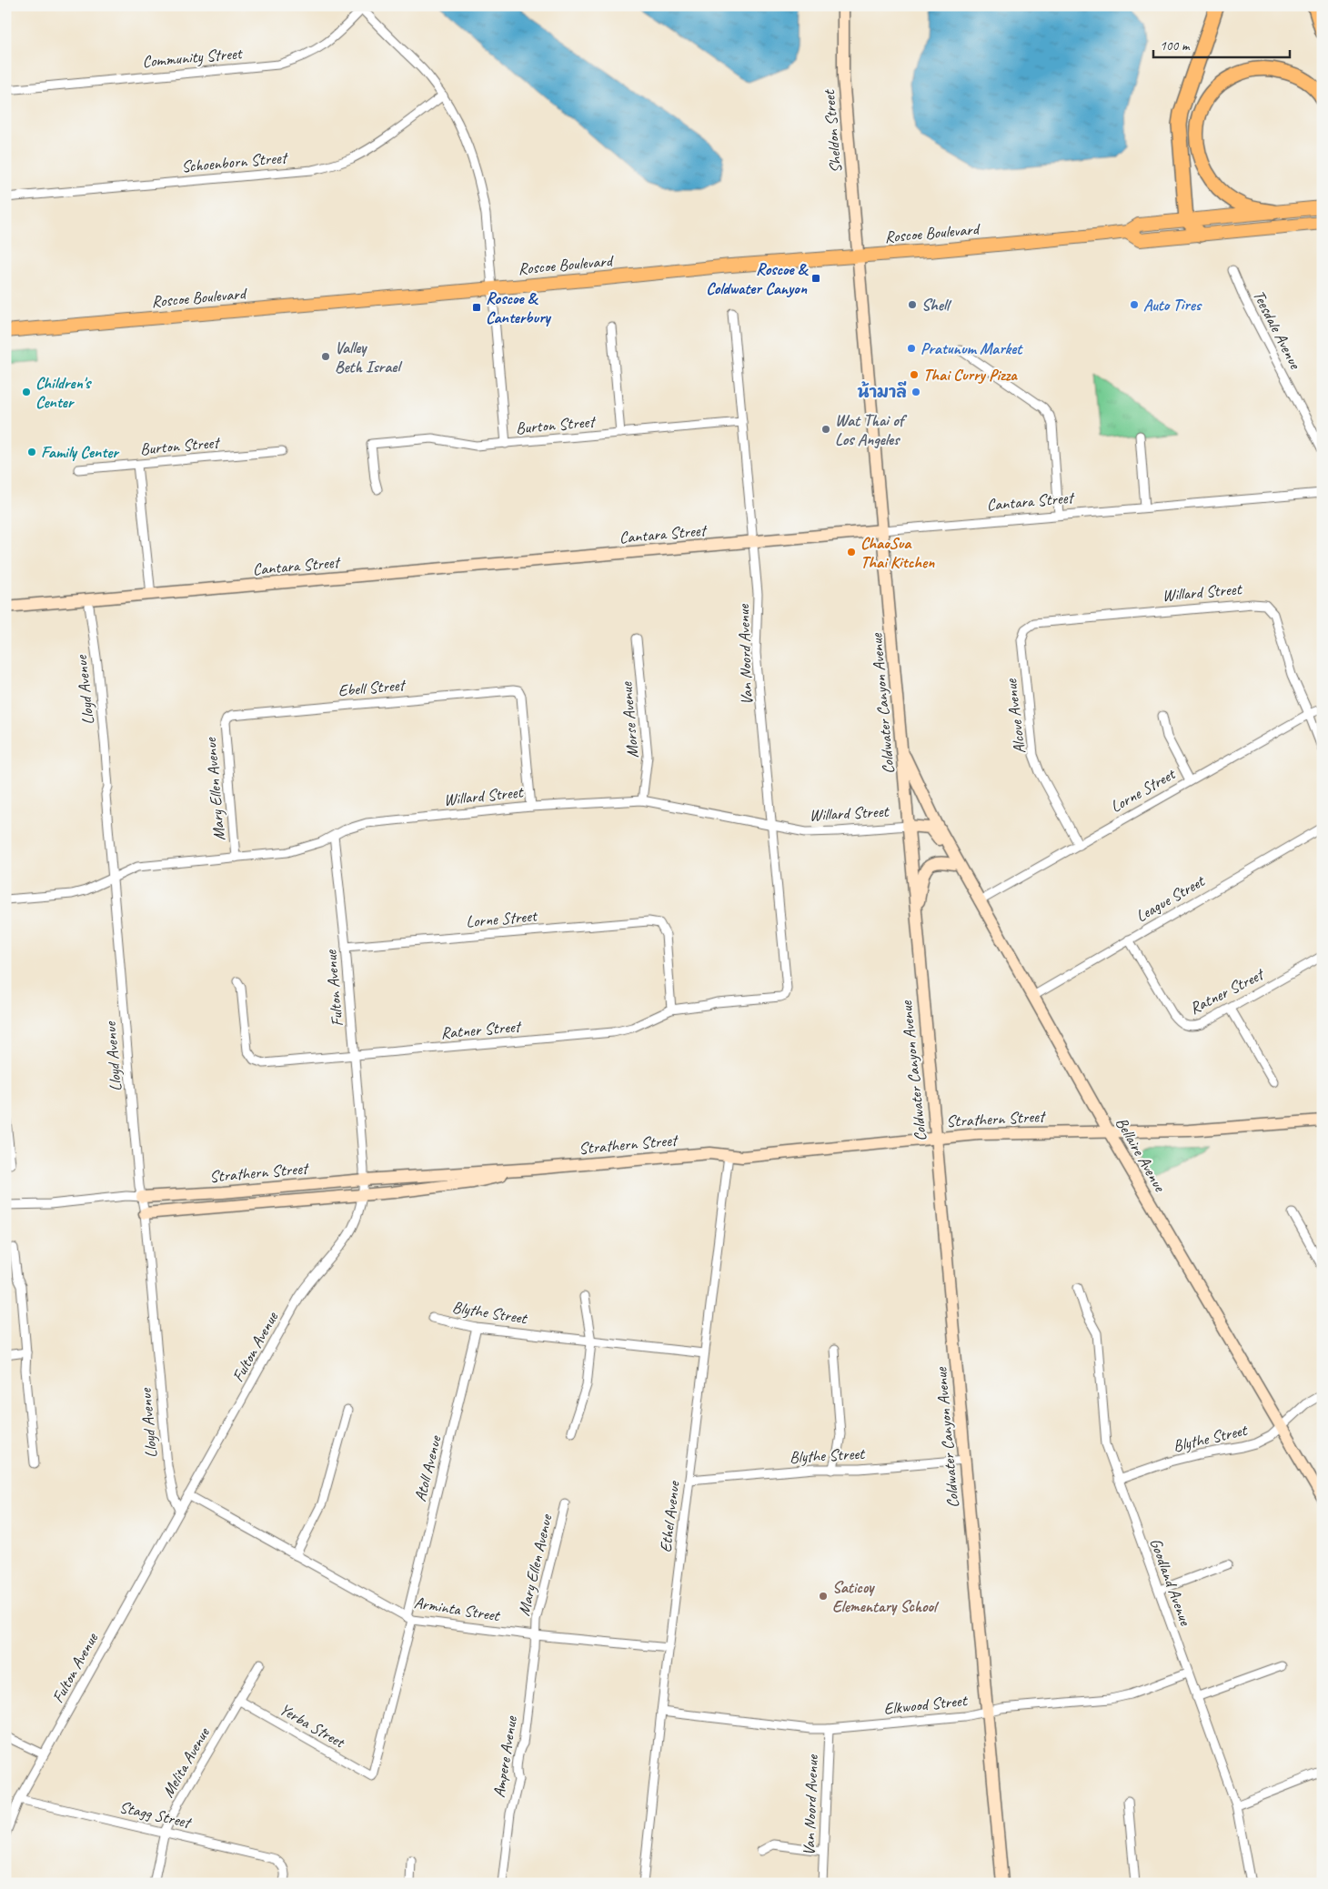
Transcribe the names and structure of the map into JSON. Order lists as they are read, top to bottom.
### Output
{
  "streets": {
    "main road": ["Roscoe Boulevard"],
    "street": [
      "Community Street",
      "Sheldon Street",
      "Schoenborn Street",
      "Teesdale Avenue",
      "Burton Street",
      "Cantara Street",
      "Willard Street",
      "Van Noord Avenue",
      "Ebell Street",
      "Lloyd Avenue",
      "Coldwater Canyon Avenue",
      "Alcove Avenue",
      "Morse Avenue",
      "Mary Ellen Avenue",
      "Lorne Street",
      "League Street",
      "Fulton Avenue",
      "Ratner Street",
      "Strathern Street",
      "Bellaire Avenue",
      "Blythe Street",
      "Atoll Avenue",
      "Ethel Avenue",
      "Goodland Avenue",
      "Arminta Street",
      "Elkwood Street",
      "Yerba Street",
      "Ampere Avenue",
      "Melita Avenue",
      "Stagg Street"
    ]
  },
  "crossings": [
    ["Sheldon Street", "Roscoe Boulevard"],
    ["Sheldon Street", "Coldwater Canyon Avenue"],
    ["Roscoe Boulevard", "Coldwater Canyon Avenue"],
    ["Burton Street", "Van Noord Avenue"],
    ["Cantara Street", "Van Noord Avenue"],
    ["Cantara Street", "Lloyd Avenue"],
    ["Cantara Street", "Coldwater Canyon Avenue"],
    ["Willard Street", "Van Noord Avenue"],
    ["Willard Street", "Ebell Street"],
    ["Willard Street", "Lloyd Avenue"],
    ["Willard Street", "Coldwater Canyon Avenue"],
    ["Willard Street", "Alcove Avenue"],
    ["Willard Street", "Morse Avenue"],
    ["Willard Street", "Mary Ellen Avenue"],
    ["Willard Street", "Lorne Street"],
    ["Willard Street", "Fulton Avenue"],
    ["Van Noord Avenue", "Ratner Street"],
    ["Van Noord Avenue", "Elkwood Street"],
    ["Ebell Street", "Mary Ellen Avenue"],
    ["Lloyd Avenue", "Fulton Avenue"],
    ["Lloyd Avenue", "Strathern Street"],
    ["Coldwater Canyon Avenue", "Strathern Street"],
    ["Coldwater Canyon Avenue", "Bellaire Avenue"],
    ["Coldwater Canyon Avenue", "Blythe Street"],
    ["Coldwater Canyon Avenue", "Elkwood Street"],
    ["Alcove Avenue", "Lorne Street"],
    ["Mary Ellen Avenue", "Arminta Street"],
    ["Mary Ellen Avenue", "Ampere Avenue"],
    ["Lorne Street", "Fulton Avenue"],
    ["Lorne Street", "Ratner Street"],
    ["Lorne Street", "Bellaire Avenue"],
    ["League Street", "Ratner Street"],
    ["League Street", "Bellaire Avenue"],
    ["Fulton Avenue", "Ratner Street"],
    ["Fulton Avenue", "Strathern Street"],
    ["Fulton Avenue", "Arminta Street"],
    ["Fulton Avenue", "Stagg Street"],
    ["Strathern Street", "Bellaire Avenue"],
    ["Strathern Street", "Ethel Avenue"],
    ["Bellaire Avenue", "Blythe Street"],
    ["Blythe Street", "Atoll Avenue"],
    ["Blythe Street", "Ethel Avenue"],
    ["Blythe Street", "Goodland Avenue"],
    ["Atoll Avenue", "Arminta Street"],
    ["Atoll Avenue", "Yerba Street"],
    ["Ethel Avenue", "Arminta Street"],
    ["Ethel Avenue", "Elkwood Street"],
    ["Goodland Avenue", "Elkwood Street"],
    ["Arminta Street", "Ampere Avenue"],
    ["Yerba Street", "Melita Avenue"],
    ["Melita Avenue", "Stagg Street"]
  ],
  "places": {
    "transit": ["Roscoe & Coldwater Canyon", "Roscoe & Canterbury"],
    "other": [
      "Shell",
      "Auto Tires",
      "Pratunum Market",
      "Valley Beth Israel",
      "Thai Curry Pizza",
      "Children's Center",
      "น้ามาลี",
      "Wat Thai of Los Angeles",
      "Family Center",
      "ChaoSua Thai Kitchen",
      "Saticoy Elementary School"
    ]
  },
  "scale_bar": "100 m"
}
